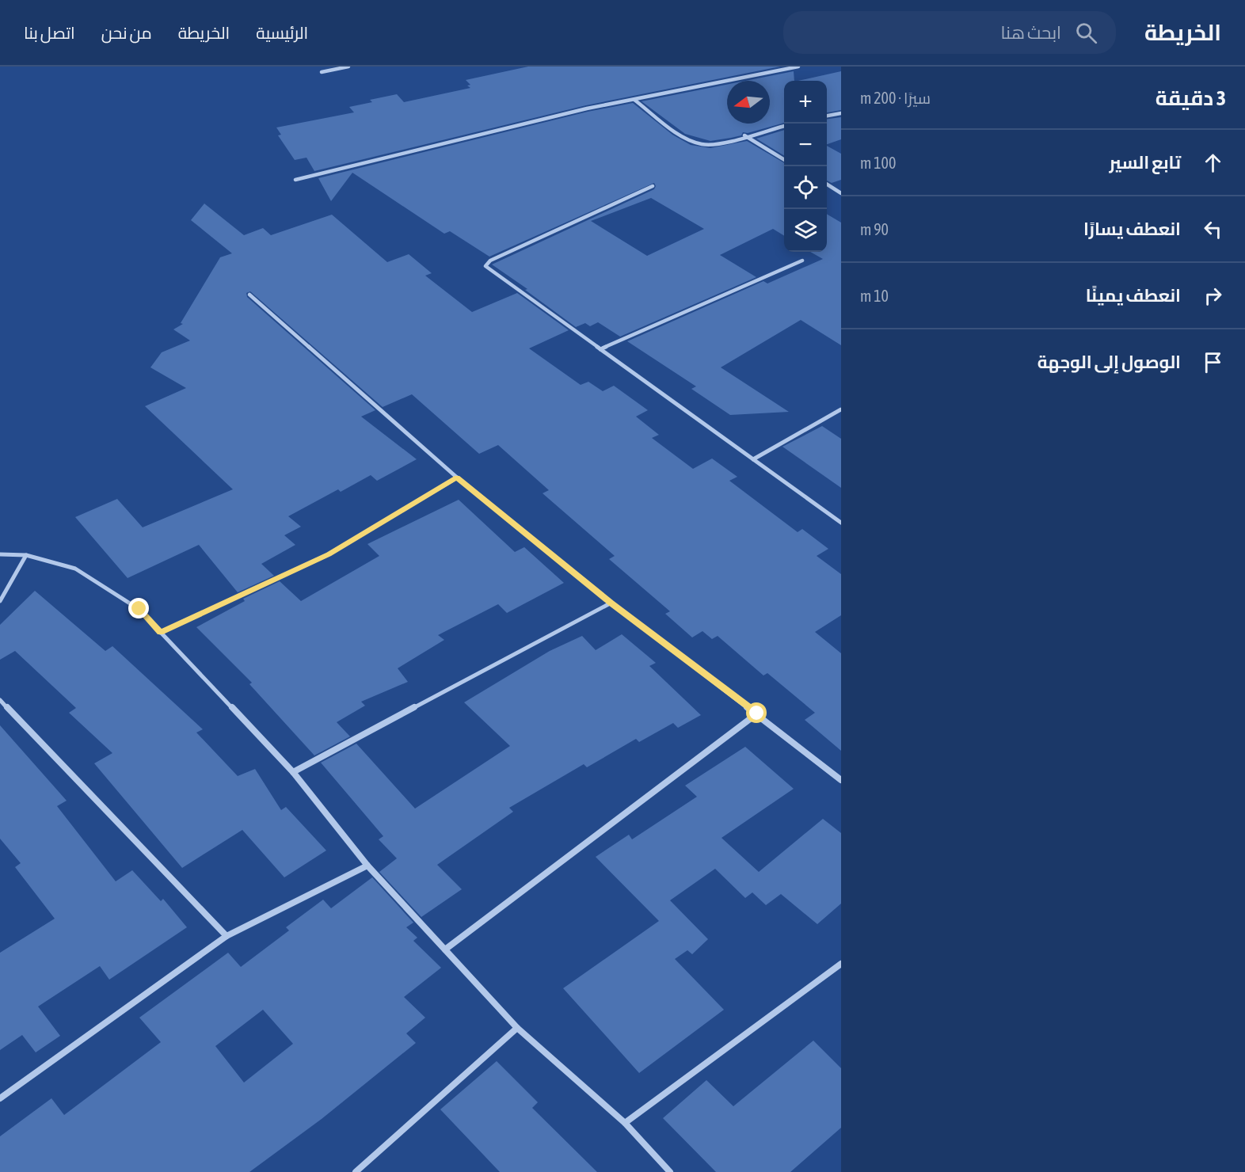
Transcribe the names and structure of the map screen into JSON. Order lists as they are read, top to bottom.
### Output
{
  "north": "left",
  "page": {
    "header": "الخريطة",
    "search": "ابحث هنا",
    "nav": [
      "الرئيسية",
      "الخريطة",
      "من نحن",
      "اتصل بنا"
    ],
    "heading": ["3 دقيقة", "سيرًا · 200 m"],
    "map_buttons": ["+", "−"],
    "list": [
      ["تابع السير", "100 m"],
      ["انعطف يسارًا", "90 m"],
      ["انعطف يمينًا", "10 m"],
      "الوصول إلى الوجهة"
    ]
  }
}
